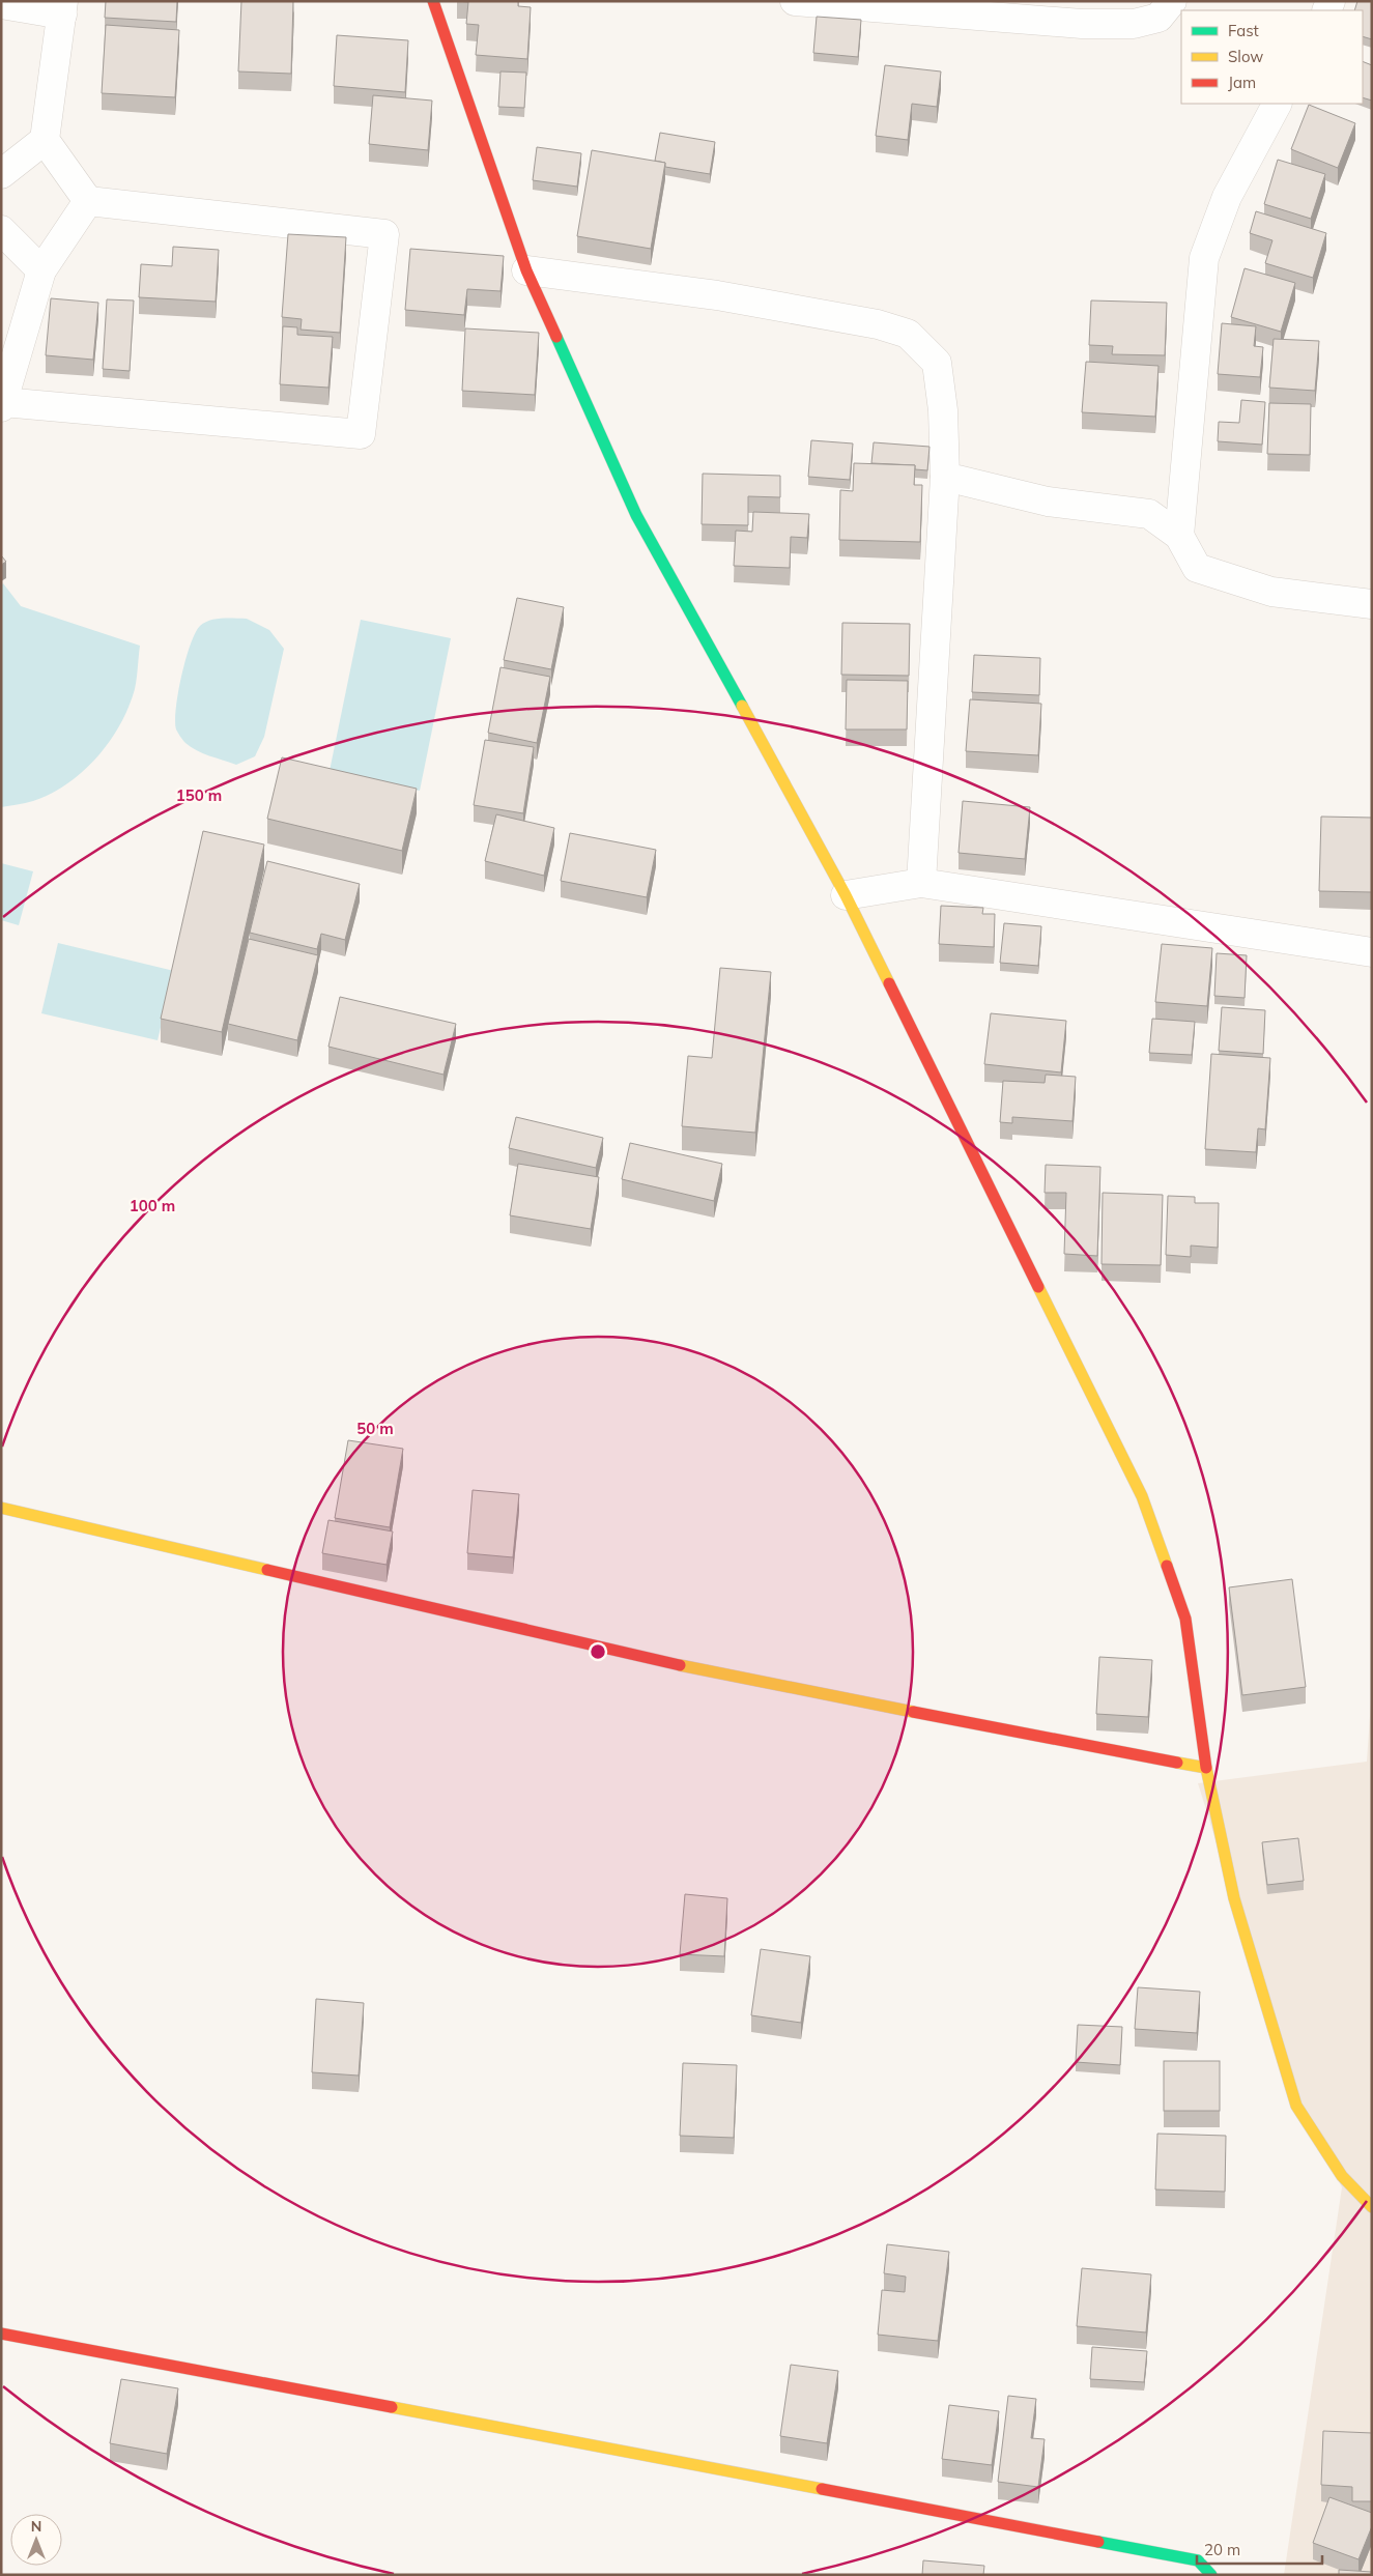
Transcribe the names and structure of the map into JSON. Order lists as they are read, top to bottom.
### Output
{
  "legend": ["Fast", "Slow", "Jam"],
  "scale_bar": "20 m",
  "north": "top",
  "rings": ["150 m", "100 m", "50 m"]
}
